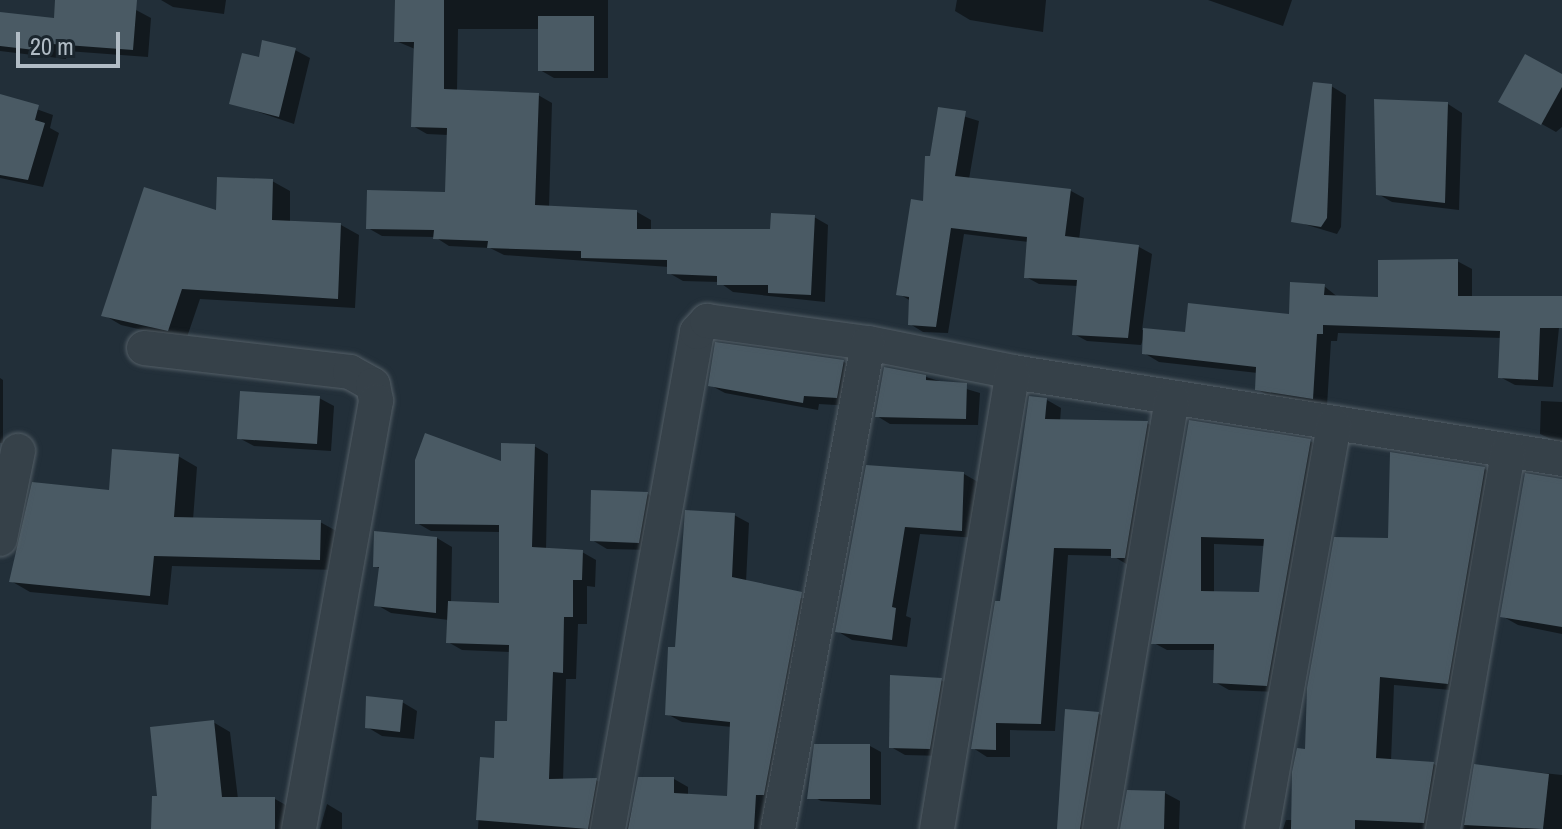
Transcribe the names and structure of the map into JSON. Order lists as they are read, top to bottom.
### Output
{
  "scale_bar": "20 m"
}
